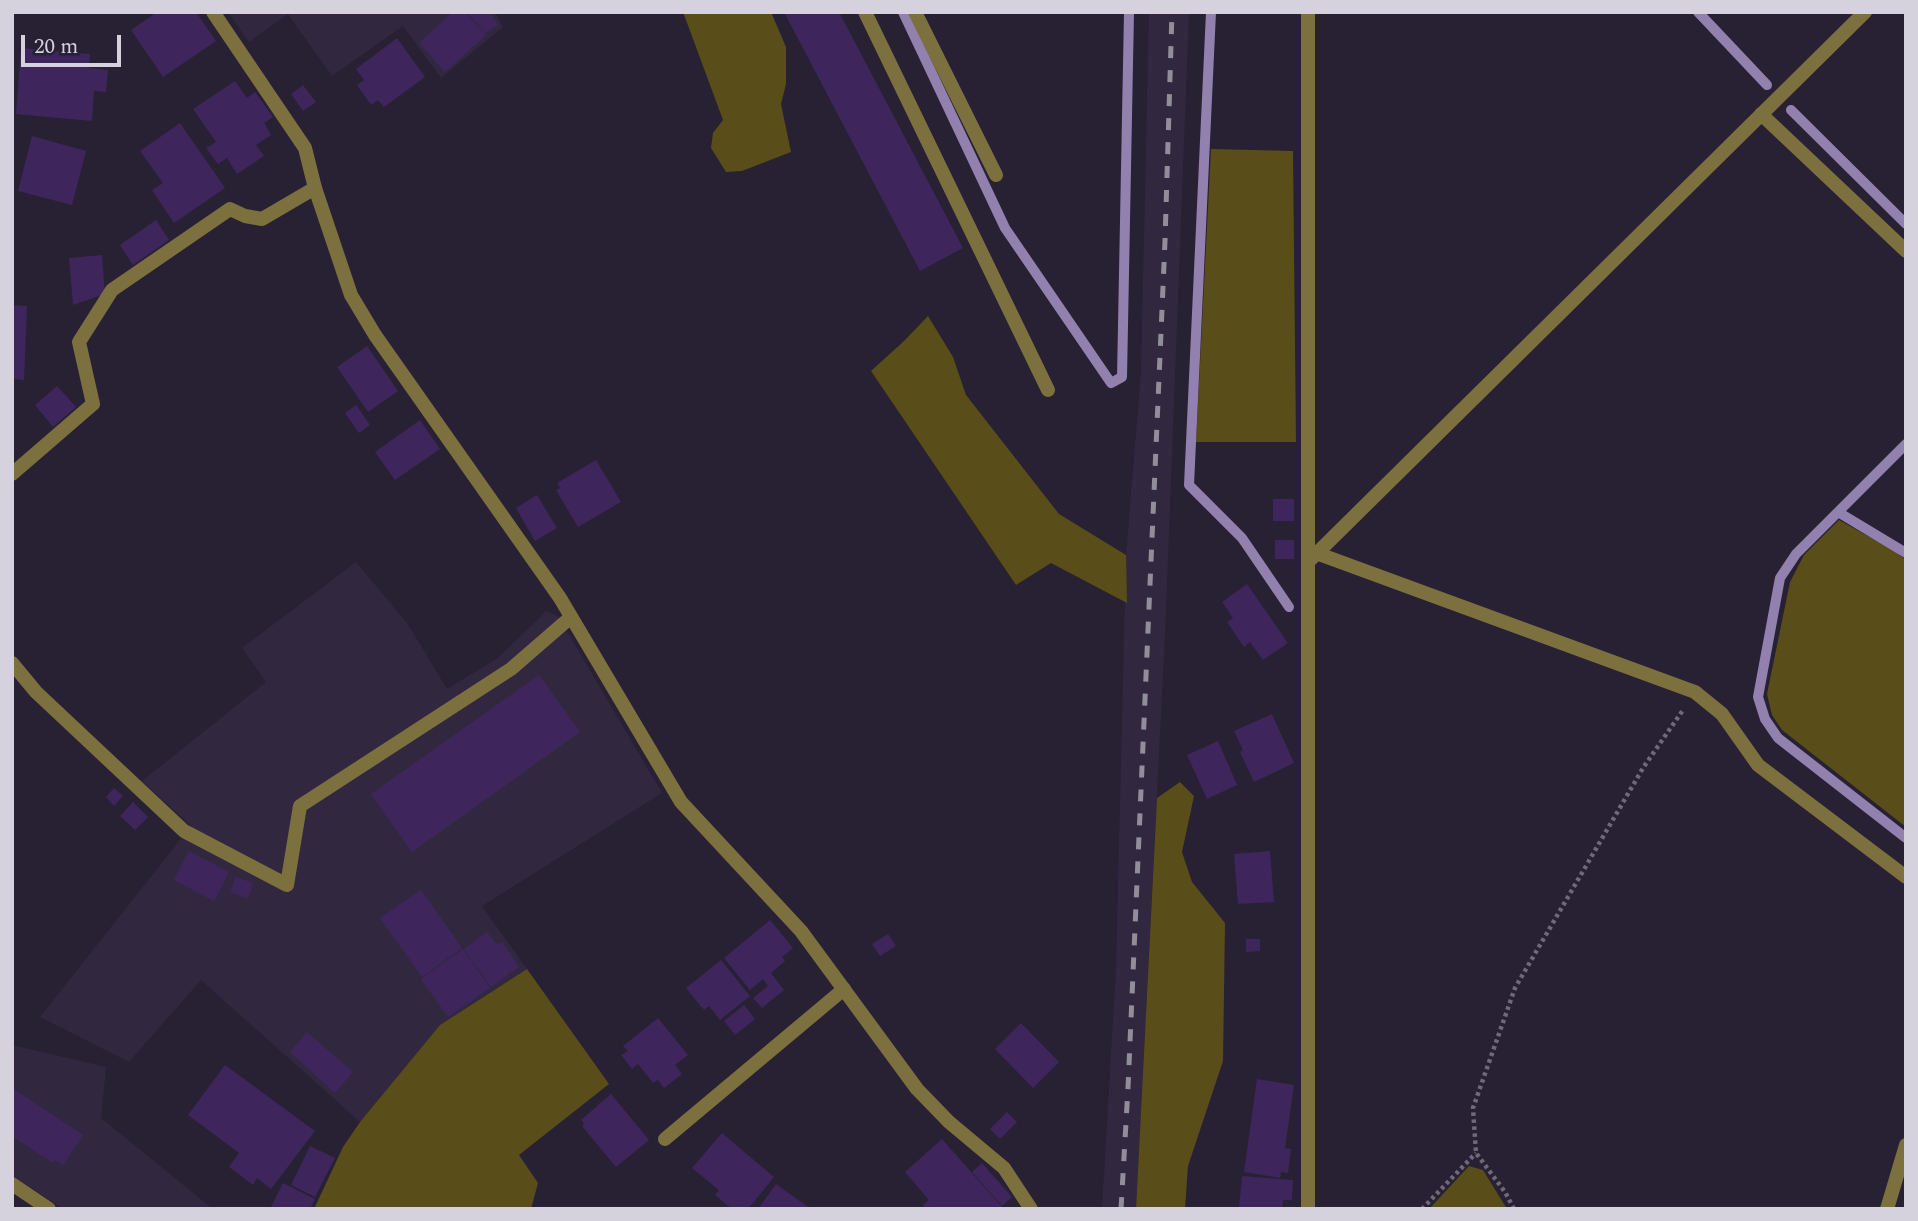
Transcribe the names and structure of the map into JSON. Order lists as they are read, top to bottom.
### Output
{
  "scale_bar": "20 m"
}
